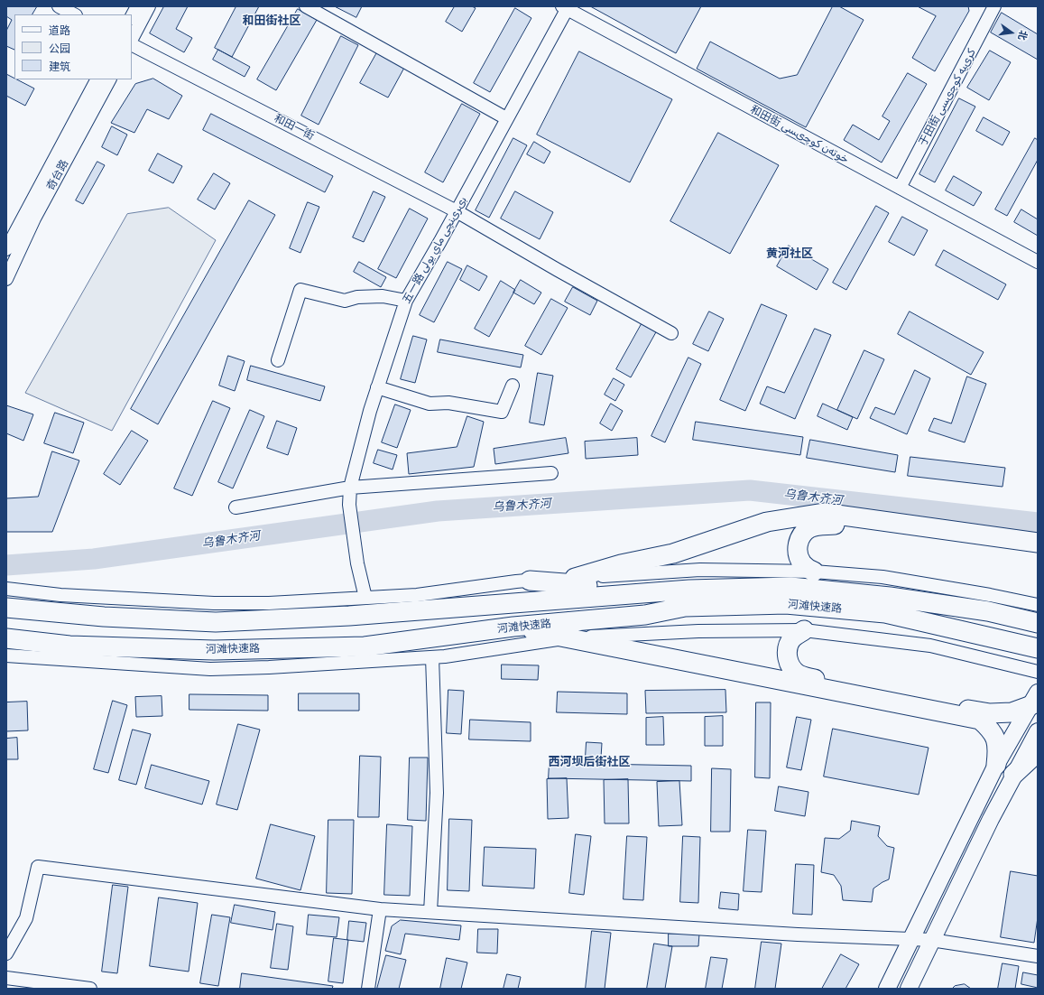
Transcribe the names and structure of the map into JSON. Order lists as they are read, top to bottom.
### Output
{
  "streets": {
    "highway": ["河滩快速路"],
    "street": [
      "于田街 كرىيە كوچىسى",
      "和田一街",
      "和田街 خوتەن كوچىسى",
      "奇台路",
      "五一路 بىرىنچى ماي يولى"
    ]
  },
  "crossings": [
    ["于田街 كرىيە كوچىسى", "和田街 خوتەن كوچىسى"],
    ["和田一街", "五一路 بىرىنچى ماي يولى"],
    ["和田街 خوتەن كوچىسى", "五一路 بىرىنچى ماي يولى"]
  ],
  "districts": ["和田街社区", "黄河社区", "西河坝后街社区"],
  "water": ["乌鲁木齐河"],
  "legend": ["道路", "公园", "建筑"],
  "north": "right"
}
